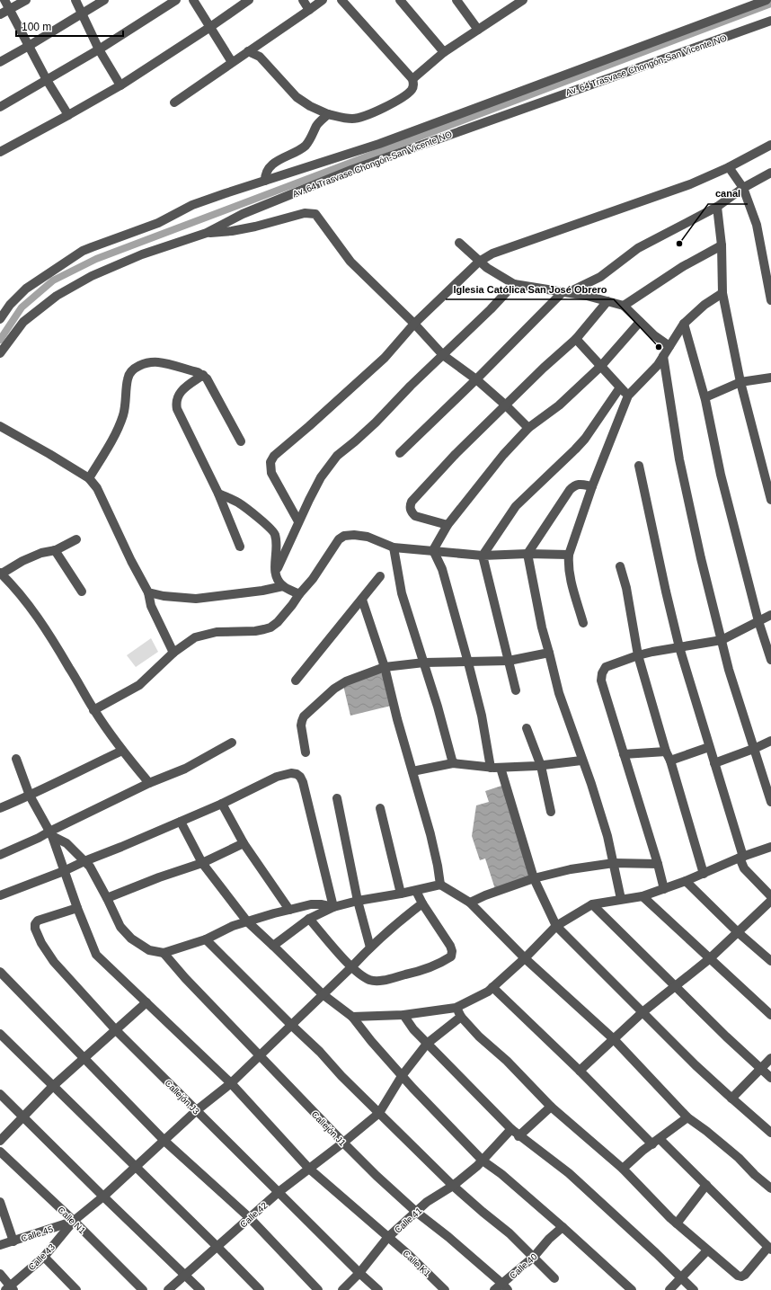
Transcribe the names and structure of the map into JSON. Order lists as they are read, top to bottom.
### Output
{
  "streets": {
    "street": [
      "Av. 64 Trasvase Chongón-San Vicente NO",
      "Callejón J3",
      "Callejón J1",
      "Calle 42",
      "Calle N1",
      "Calle 41",
      "Calle 45",
      "Calle 43",
      "Calle K1",
      "Calle 40"
    ]
  },
  "crossings": [
    ["Callejón J3", "Calle 42"],
    ["Callejón J3", "Calle 41"],
    ["Callejón J3", "Calle K1"],
    ["Callejón J1", "Calle 42"],
    ["Callejón J1", "Calle 41"],
    ["Callejón J1", "Calle 40"],
    ["Calle 42", "Calle K1"],
    ["Calle N1", "Calle 45"],
    ["Calle N1", "Calle 43"],
    ["Calle 41", "Calle K1"],
    ["Calle 45", "Calle 43"]
  ],
  "places": ["canal", "Iglesia Católica San José Obrero"],
  "scale_bar": "100 m"
}
